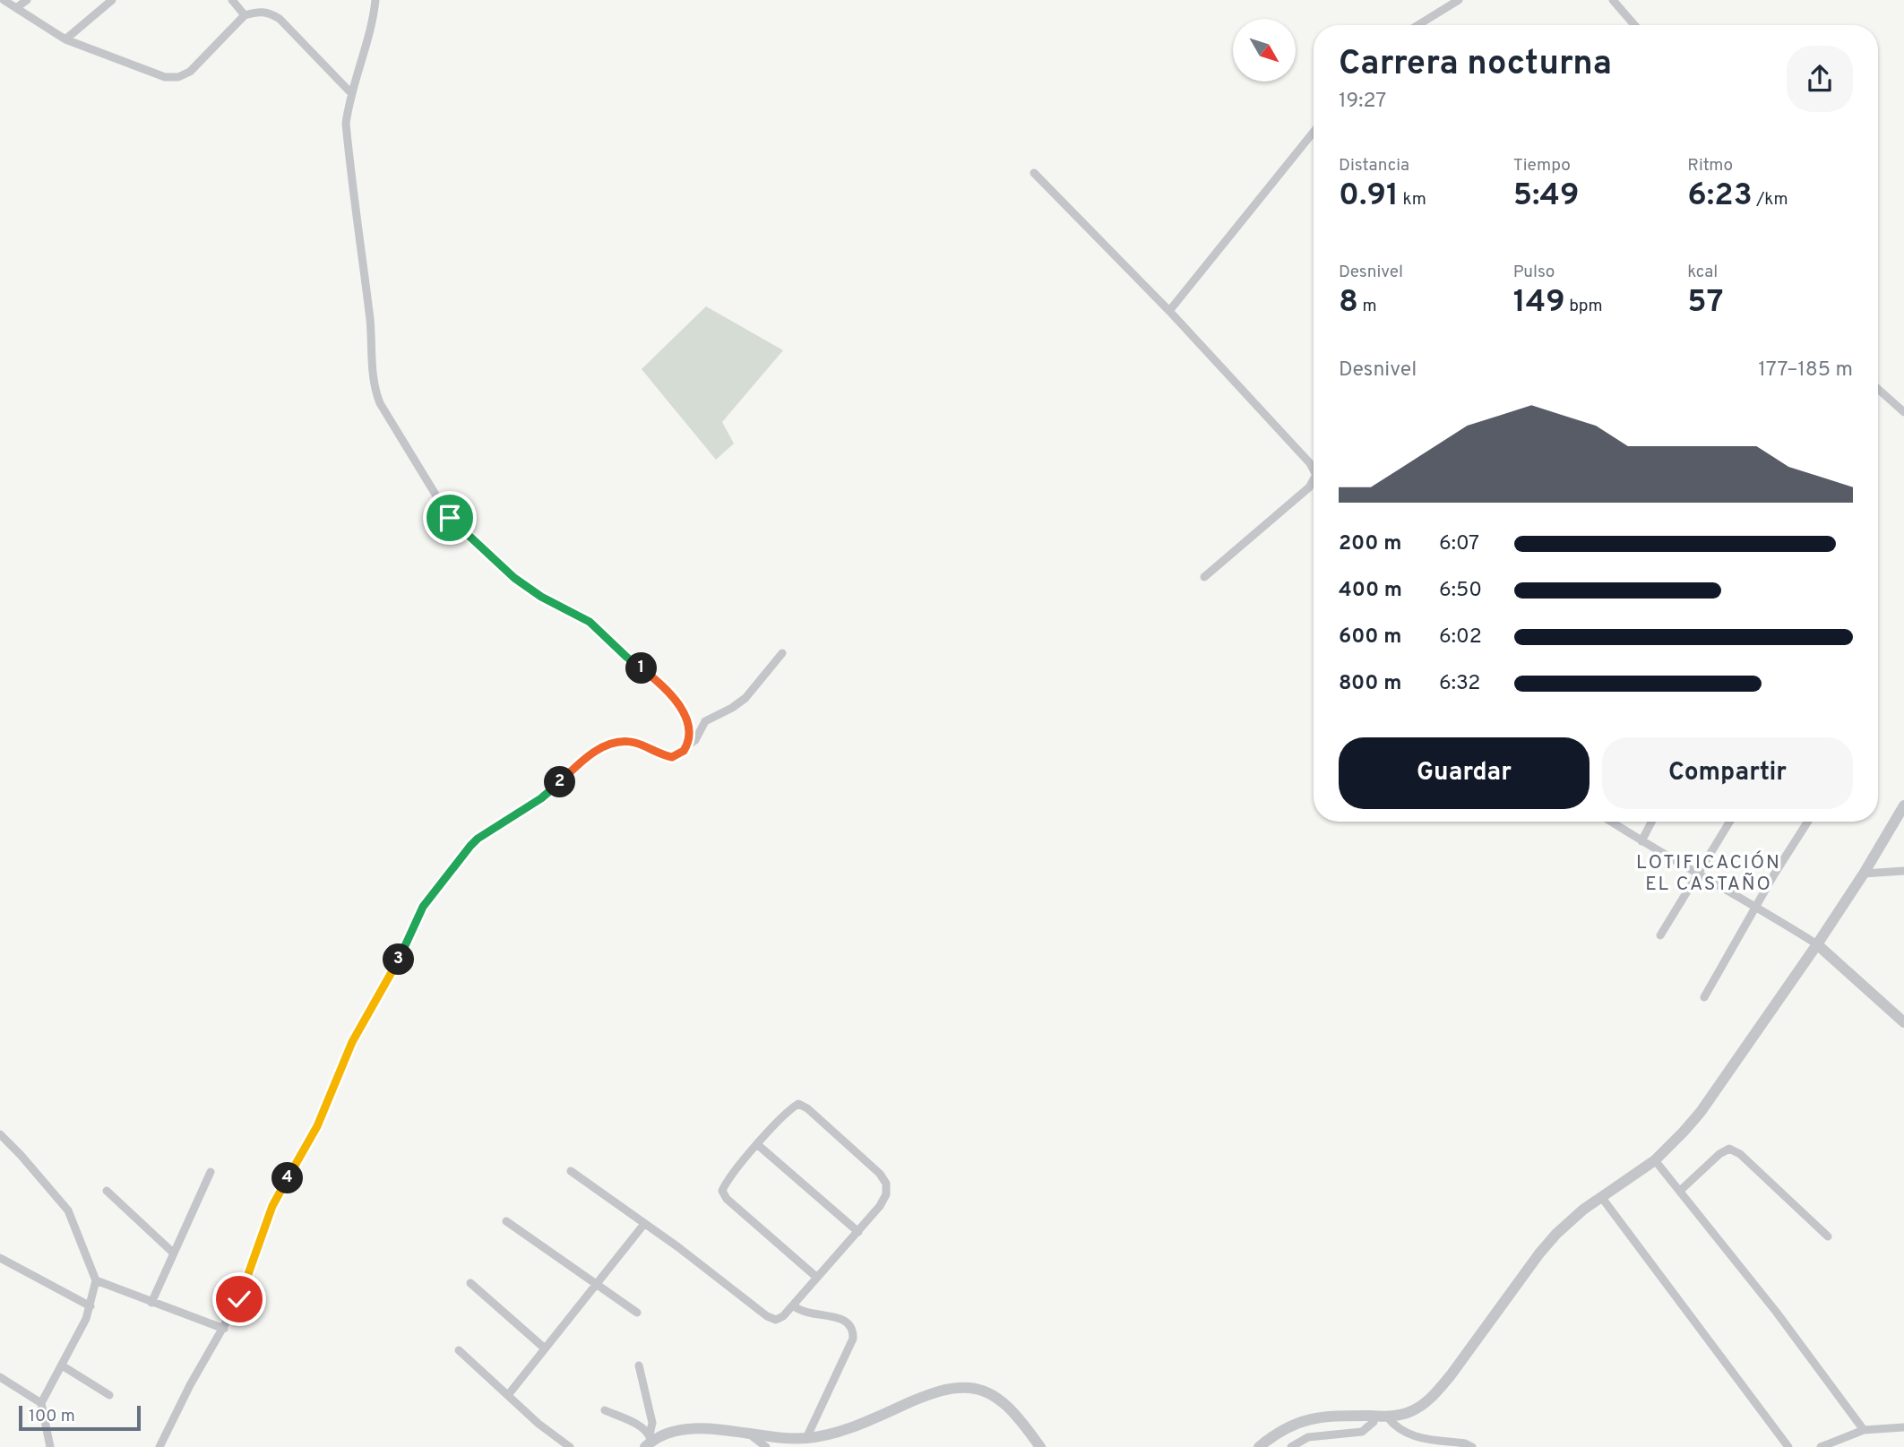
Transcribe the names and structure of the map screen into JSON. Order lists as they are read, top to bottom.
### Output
{
  "districts": ["LOTIFICACIÓN EL CASTAÑO"],
  "scale_bar": "100 m",
  "north": "bottom right",
  "page": {
    "heading": ["Carrera nocturna", "19:27"],
    "stats": [
      ["Distancia", "0.91 km"],
      ["Tiempo", "5:49"],
      ["Ritmo", "6:23 /km"],
      ["Desnivel", "8 m"],
      ["Pulso", "149 bpm"],
      ["kcal", "57"]
    ],
    "chart": ["Desnivel", "177–185 m"],
    "list": [
      {
        "name": "200 m",
        "note": "6:07"
      },
      {
        "name": "400 m",
        "note": "6:50"
      },
      {
        "name": "600 m",
        "note": "6:02"
      },
      {
        "name": "800 m",
        "note": "6:32"
      }
    ],
    "pins": [
      "1",
      "2",
      "3",
      "4"
    ],
    "buttons": ["Guardar", "Compartir"],
    "scale": "100 m"
  }
}
